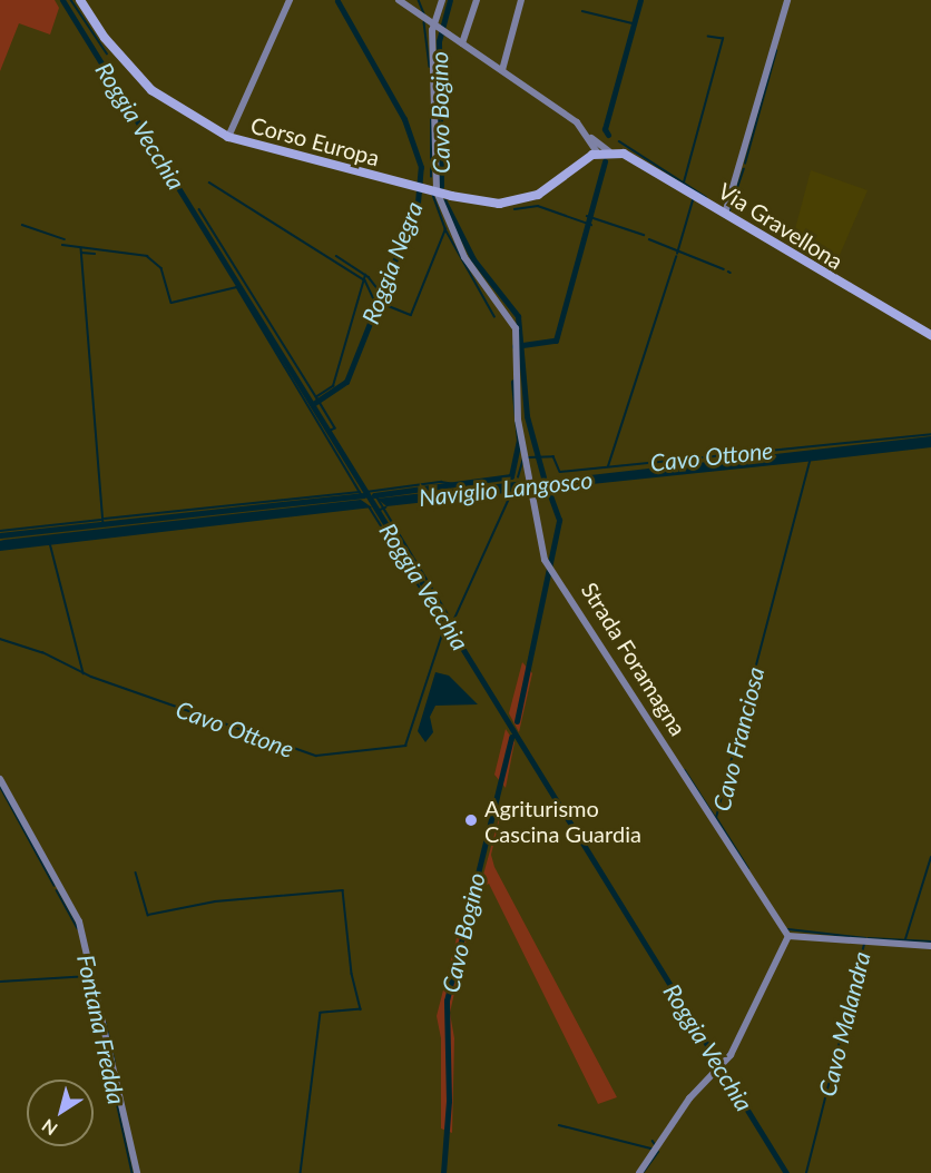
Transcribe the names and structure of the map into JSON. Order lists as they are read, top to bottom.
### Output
{
  "streets": {
    "main road": ["Corso Europa", "Via Gravellona"],
    "street": ["Strada Foramagna"]
  },
  "crossings": [
    ["Corso Europa", "Via Gravellona"],
    ["Corso Europa", "Strada Foramagna"]
  ],
  "water": [
    "Cavo Bogino",
    "Roggia Vecchia",
    "Roggia Negra",
    "Cavo Ottone",
    "Naviglio Langosco",
    "Cavo Franciosa",
    "Cavo Malandra",
    "Fontana Fredda"
  ],
  "places": ["Agriturismo Cascina Guardia"],
  "north": "bottom left"
}
